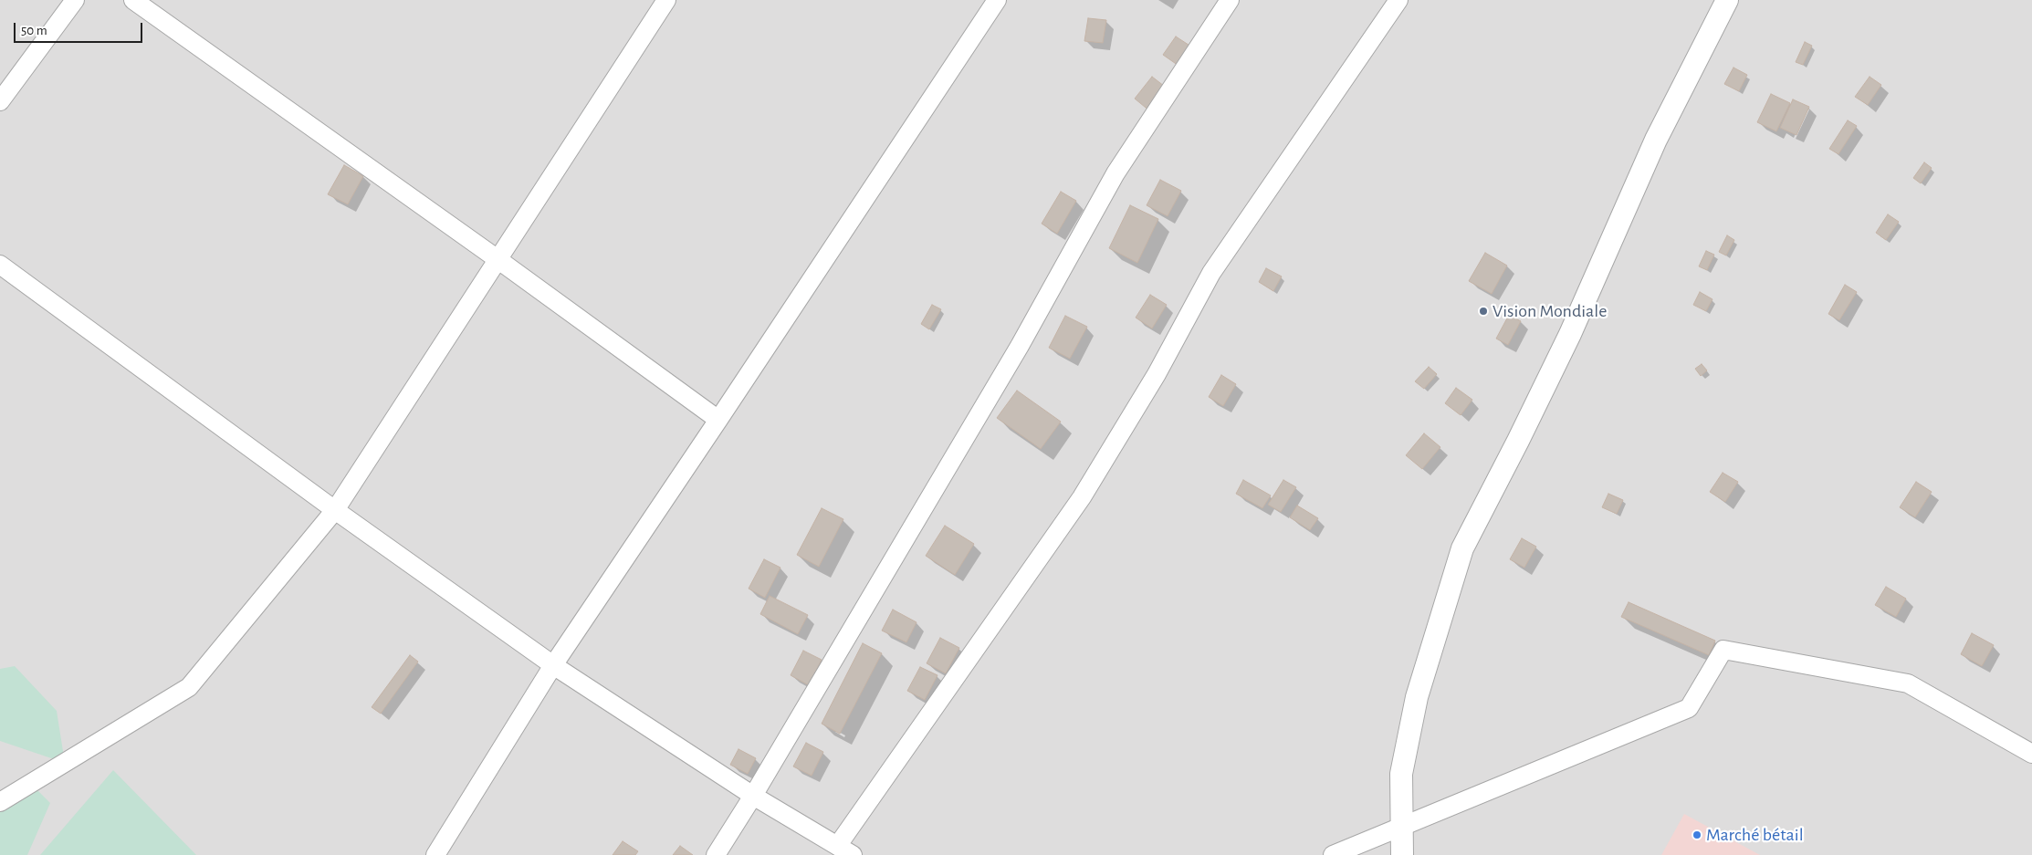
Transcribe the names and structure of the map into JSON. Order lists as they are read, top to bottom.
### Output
{
  "places": ["Vision Mondiale", "Marché bétail"],
  "scale_bar": "50 m"
}
